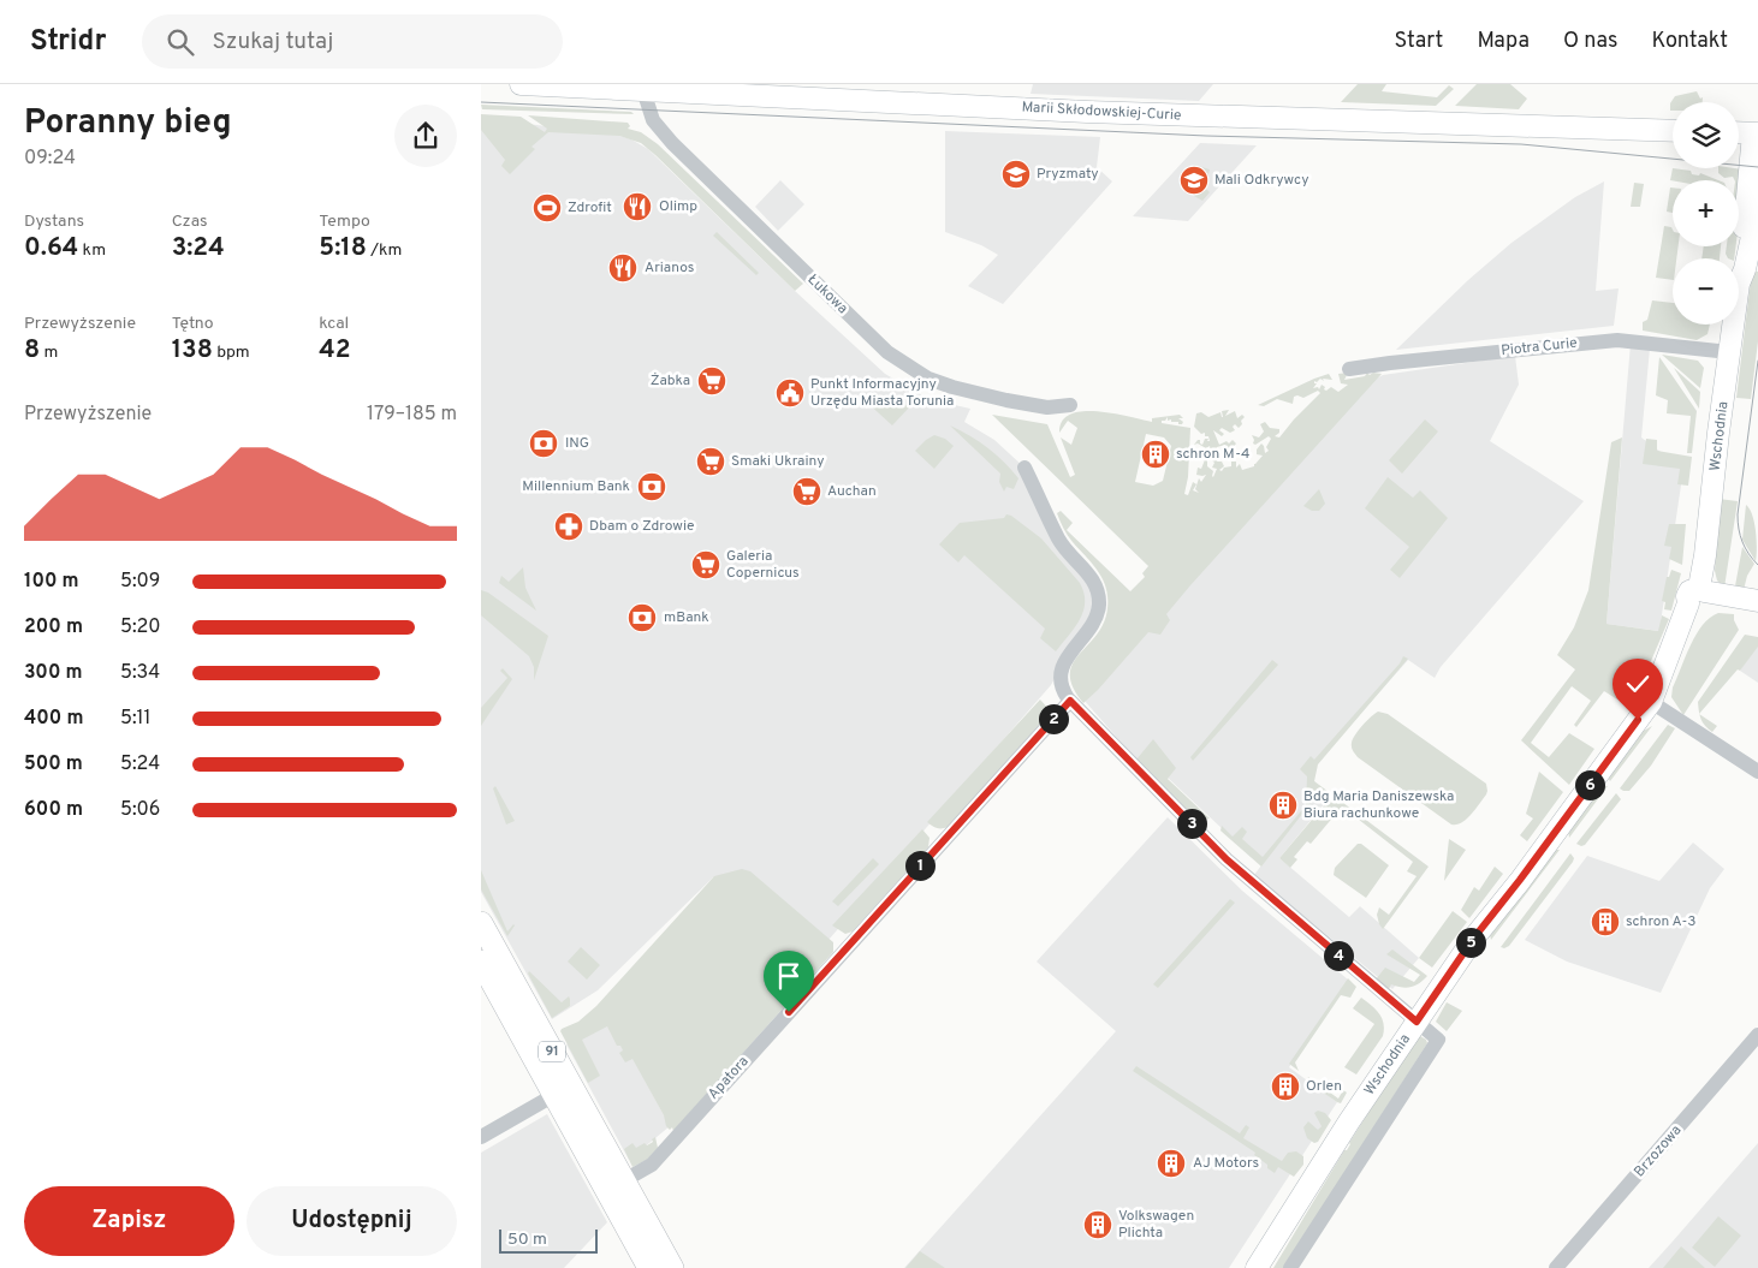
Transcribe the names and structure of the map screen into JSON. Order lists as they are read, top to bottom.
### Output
{
  "streets": {
    "main road": ["91"],
    "street": [
      "Marii Skłodowskiej-Curie",
      "Łukowa",
      "Piotra Curie",
      "Wschodnia",
      "Apatora",
      "Brzozowa"
    ]
  },
  "crossings": [
    ["Marii Skłodowskiej-Curie", "Łukowa"],
    ["Piotra Curie", "Wschodnia"],
    ["91", "Apatora"]
  ],
  "places": {
    "school or university": ["Pryzmaty", "Mali Odkrywcy"],
    "restaurant": ["Olimp", "Arianos"],
    "sports": ["Zdrofit"],
    "supermarket": [
      "Żabka",
      "Smaki Ukrainy",
      "Auchan",
      "Galeria Copernicus"
    ],
    "public building": ["Punkt Informacyjny Urzędu Miasta Torunia"],
    "bank": ["ING", "Millennium Bank", "mBank"],
    "building": [
      "schron M-4",
      "Bdg Maria Daniszewska Biura rachunkowe",
      "schron A-3",
      "Orlen",
      "AJ Motors",
      "Volkswagen Plichta"
    ],
    "pharmacy": ["Dbam o Zdrowie"]
  },
  "scale_bar": "50 m",
  "page": {
    "header": "Stridr",
    "search": "Szukaj tutaj",
    "nav": [
      "Start",
      "Mapa",
      "O nas",
      "Kontakt"
    ],
    "heading": ["Poranny bieg", "09:24"],
    "map_buttons": ["+", "−"],
    "stats": [
      ["Dystans", "0.64 km"],
      ["Czas", "3:24"],
      ["Tempo", "5:18 /km"],
      ["Przewyższenie", "8 m"],
      ["Tętno", "138 bpm"],
      ["kcal", "42"]
    ],
    "chart": ["Przewyższenie", "179–185 m"],
    "list": [
      {
        "name": "100 m",
        "note": "5:09"
      },
      {
        "name": "200 m",
        "note": "5:20"
      },
      {
        "name": "300 m",
        "note": "5:34"
      },
      {
        "name": "400 m",
        "note": "5:11"
      },
      {
        "name": "500 m",
        "note": "5:24"
      },
      {
        "name": "600 m",
        "note": "5:06"
      }
    ],
    "pins": [
      "2",
      "6",
      "3",
      "1",
      "5",
      "4"
    ],
    "buttons": ["Zapisz", "Udostępnij"],
    "scale": "50 m"
  }
}
